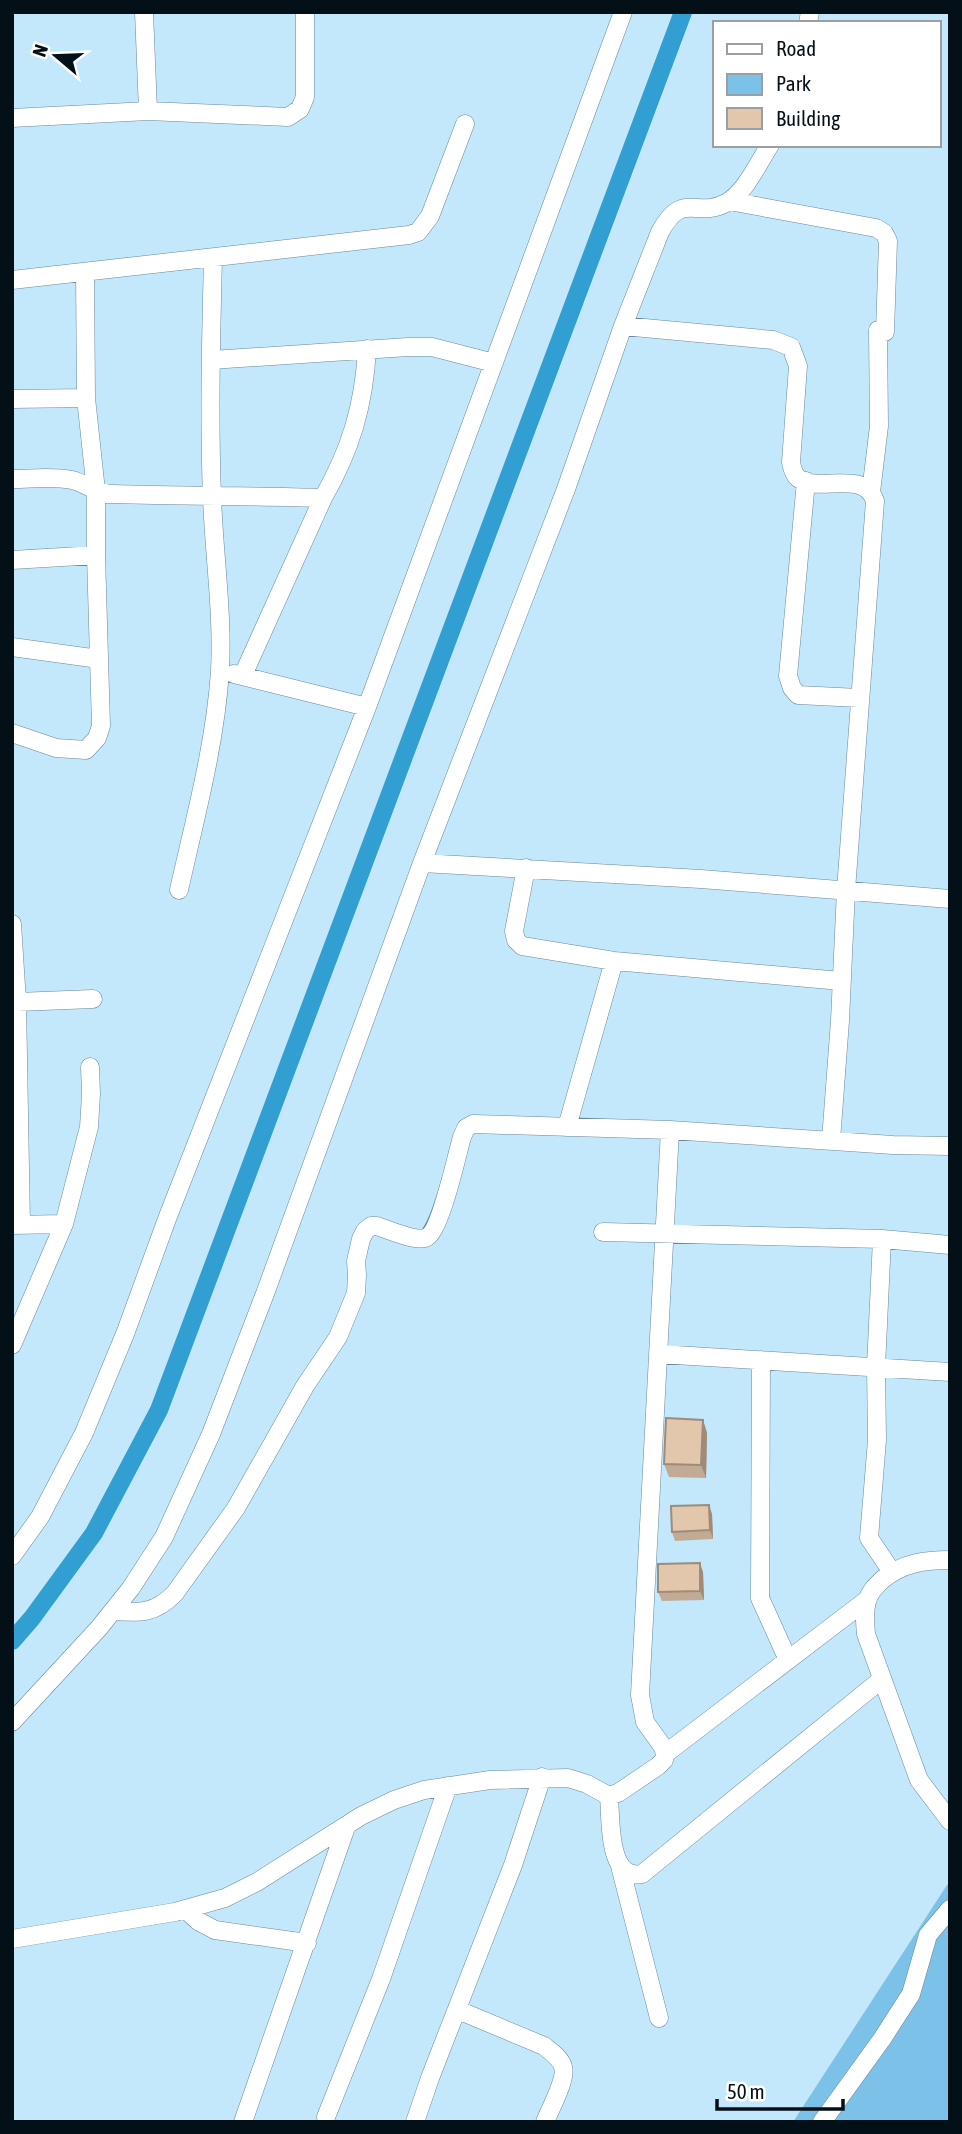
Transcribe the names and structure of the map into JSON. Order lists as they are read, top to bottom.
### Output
{
  "legend": ["Road", "Park", "Building"],
  "scale_bar": "50 m",
  "north": "left"
}
